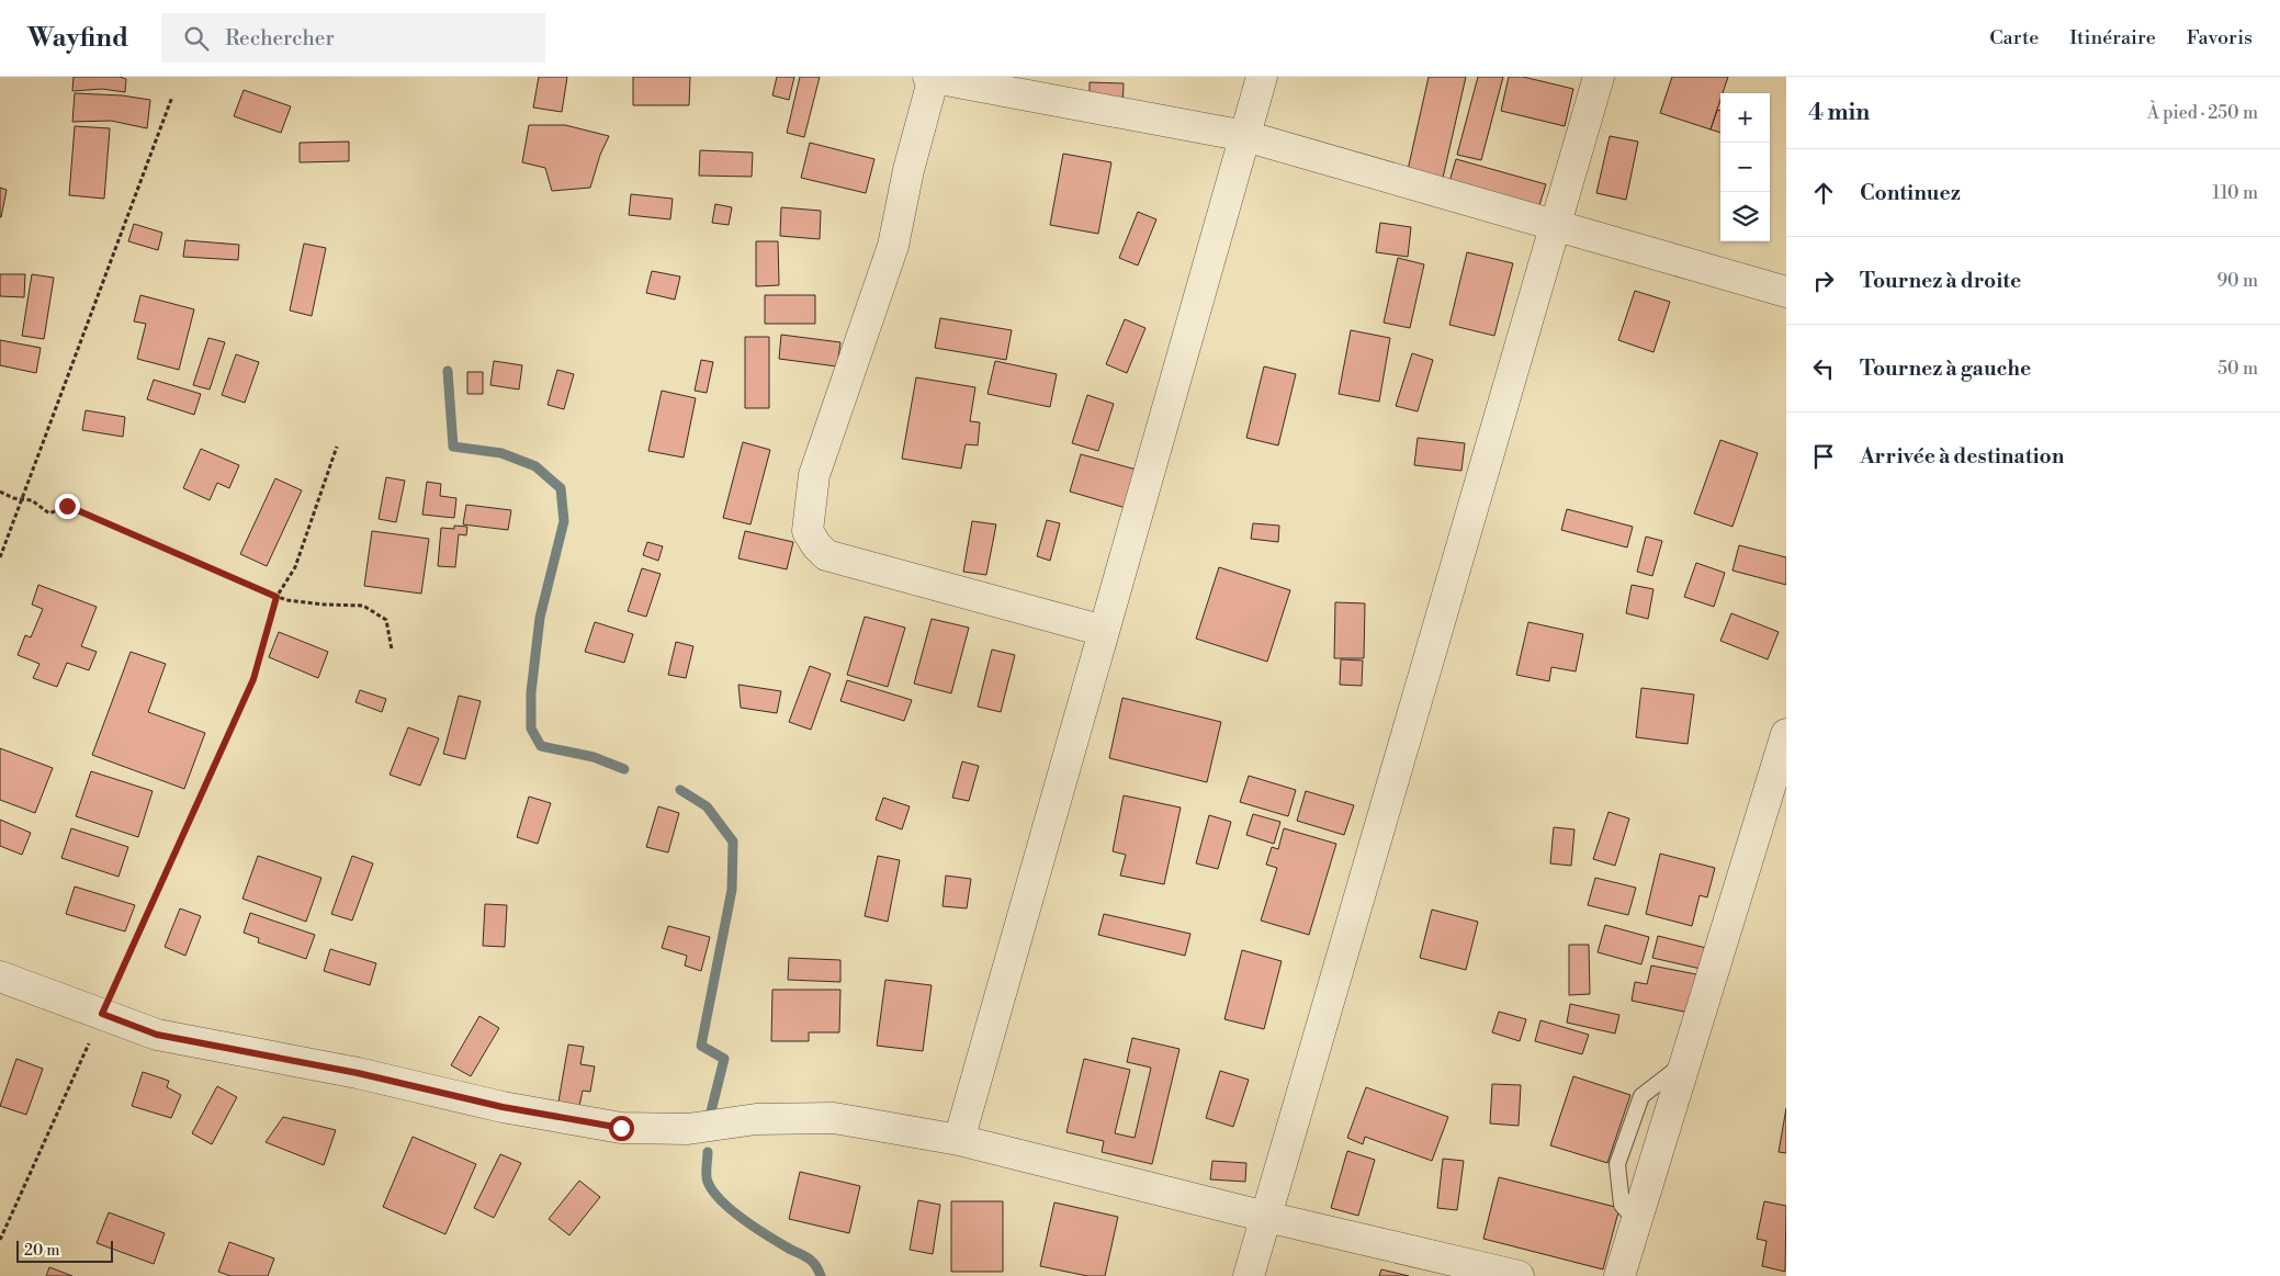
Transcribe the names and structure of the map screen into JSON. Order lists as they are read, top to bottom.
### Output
{
  "scale_bar": "20 m",
  "page": {
    "header": "Wayfind",
    "search": "Rechercher",
    "nav": ["Carte", "Itinéraire", "Favoris"],
    "heading": ["4 min", "À pied · 250 m"],
    "map_buttons": ["+", "−"],
    "list": [
      ["Continuez", "110 m"],
      ["Tournez à droite", "90 m"],
      ["Tournez à gauche", "50 m"],
      "Arrivée à destination"
    ],
    "scale": "20 m"
  }
}
